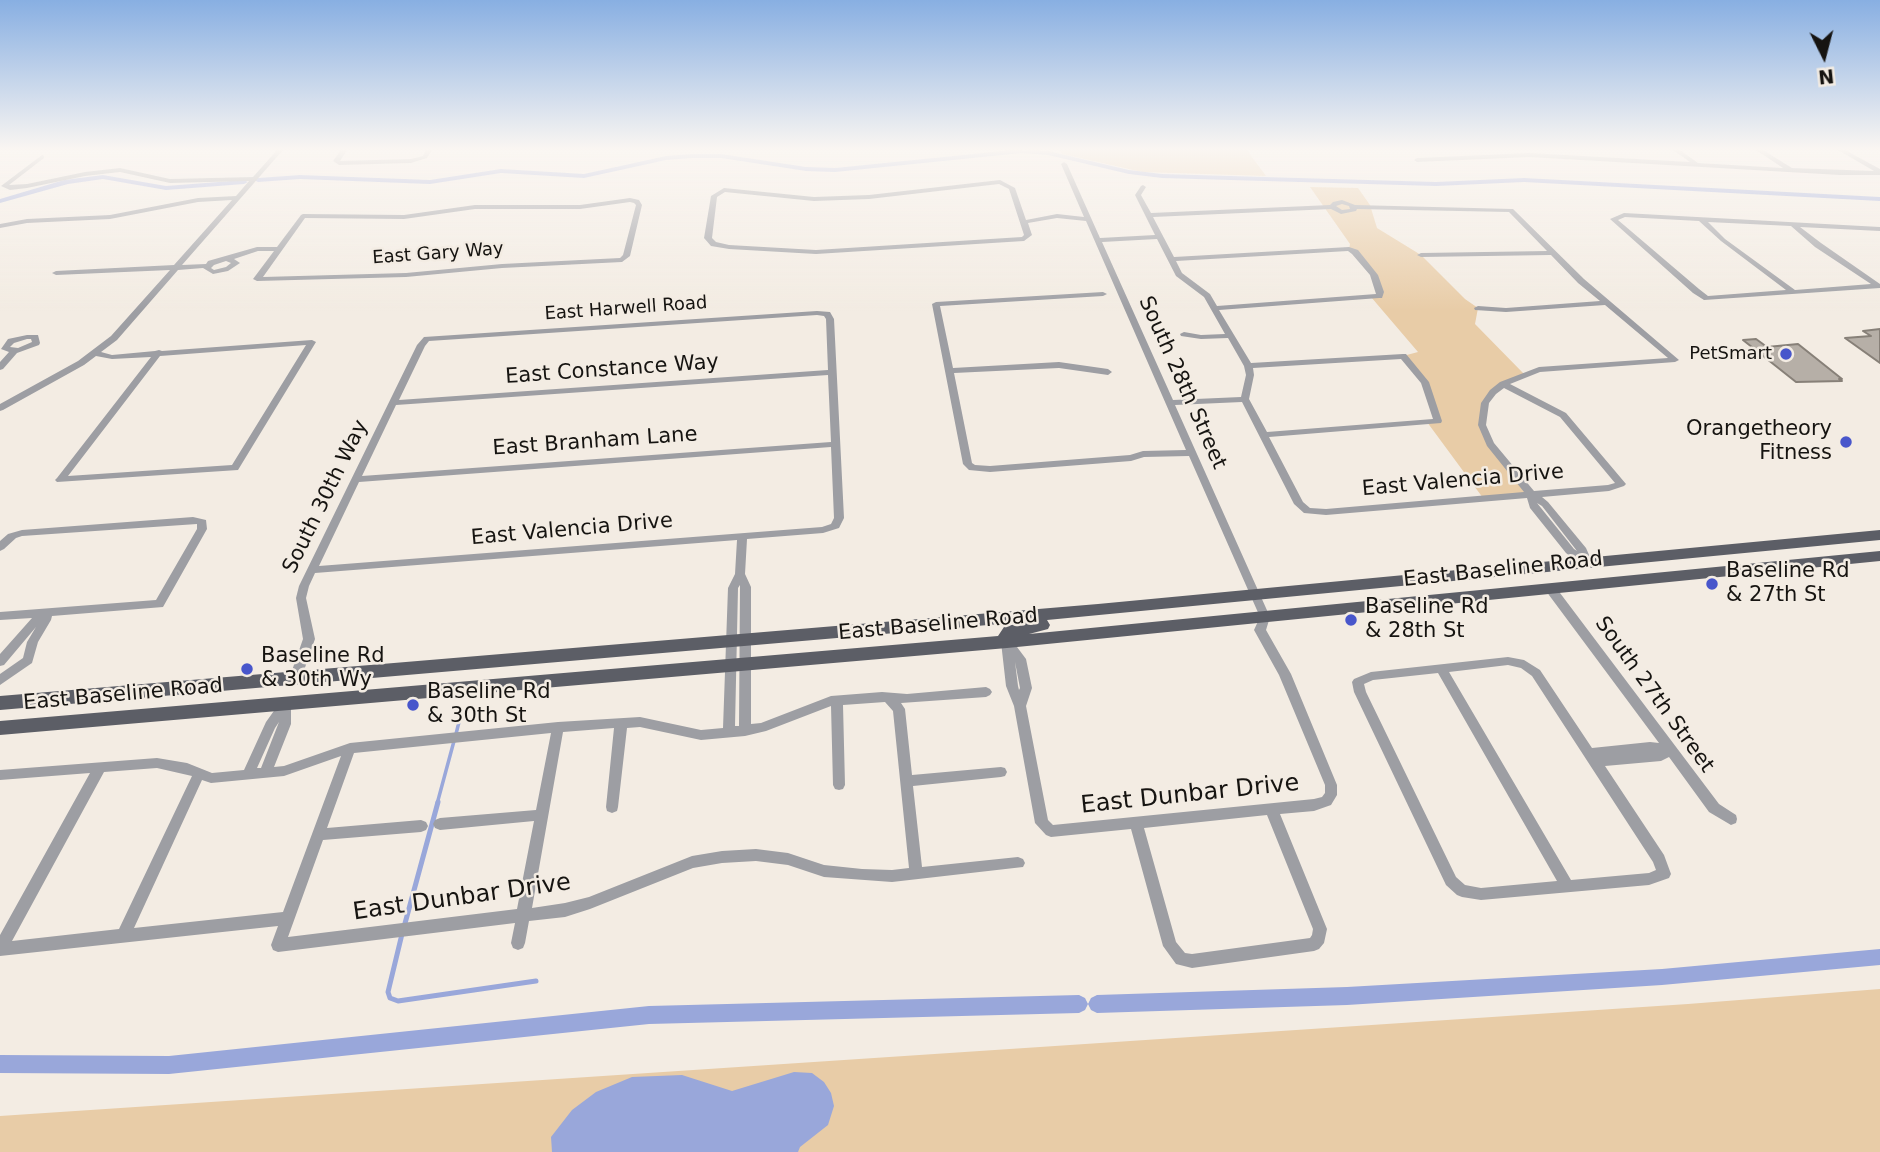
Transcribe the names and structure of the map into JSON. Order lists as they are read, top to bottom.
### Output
{
  "streets": {
    "main road": ["East Baseline Road"],
    "street": [
      "East Gary Way",
      "East Harwell Road",
      "East Constance Way",
      "South 28th Street",
      "East Branham Lane",
      "East Valencia Drive",
      "South 30th Way",
      "South 27th Street",
      "East Dunbar Drive"
    ]
  },
  "crossings": [
    ["East Harwell Road", "East Constance Way"],
    ["East Harwell Road", "South 30th Way"],
    ["East Constance Way", "South 30th Way"],
    ["South 28th Street", "East Baseline Road"],
    ["South 28th Street", "East Dunbar Drive"],
    ["East Branham Lane", "East Valencia Drive"],
    ["East Branham Lane", "South 30th Way"],
    ["East Valencia Drive", "South 30th Way"],
    ["South 30th Way", "East Baseline Road"],
    ["East Baseline Road", "South 27th Street"]
  ],
  "places": [
    "PetSmart",
    "Orangetheory Fitness",
    "Baseline Rd & 27th St",
    "Baseline Rd & 28th St",
    "Baseline Rd & 30th Wy",
    "Baseline Rd & 30th St"
  ],
  "north": "bottom"
}
